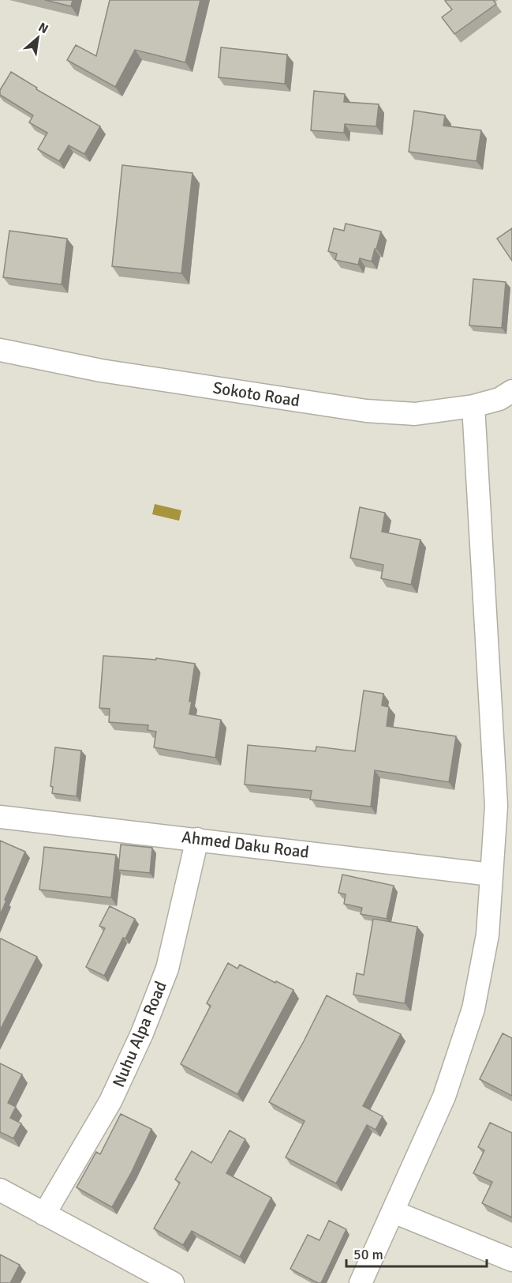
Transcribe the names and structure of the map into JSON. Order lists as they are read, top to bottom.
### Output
{
  "streets": {
    "street": ["Sokoto Road", "Ahmed Daku Road", "Nuhu Alpa Road"]
  },
  "crossings": [
    ["Ahmed Daku Road", "Nuhu Alpa Road"]
  ],
  "scale_bar": "50 m",
  "north": "top right"
}
